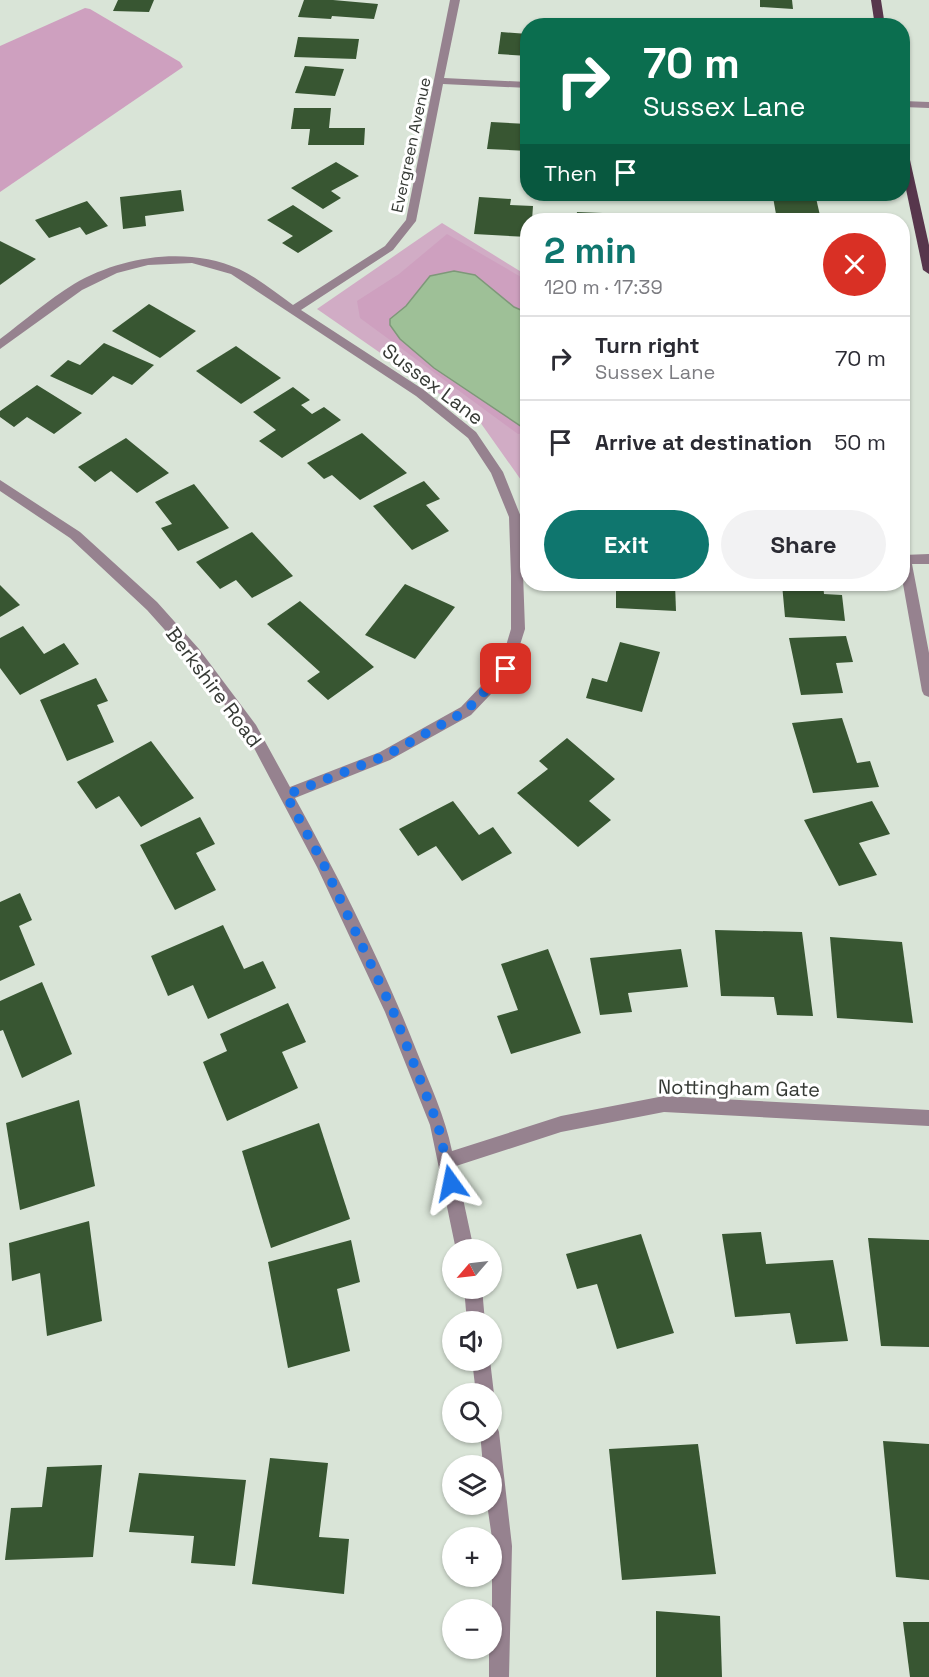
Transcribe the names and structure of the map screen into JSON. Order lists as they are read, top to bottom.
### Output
{
  "streets": {
    "street": [
      "Evergreen Avenue",
      "Sussex Lane",
      "Berkshire Road",
      "Nottingham Gate"
    ]
  },
  "crossings": [
    ["Evergreen Avenue", "Sussex Lane"],
    ["Sussex Lane", "Berkshire Road"],
    ["Berkshire Road", "Nottingham Gate"]
  ],
  "north": "bottom left",
  "page": {
    "turn": ["70 m", "Sussex Lane"],
    "then": "Then",
    "heading": ["2 min", "120 m · 17:39"],
    "list": [
      {
        "name": "Turn right",
        "note": "Sussex Lane",
        "value": "70 m"
      },
      {
        "name": "Arrive at destination",
        "value": "50 m"
      }
    ],
    "buttons": ["Exit", "Share"],
    "map_buttons": ["+", "−"]
  }
}
